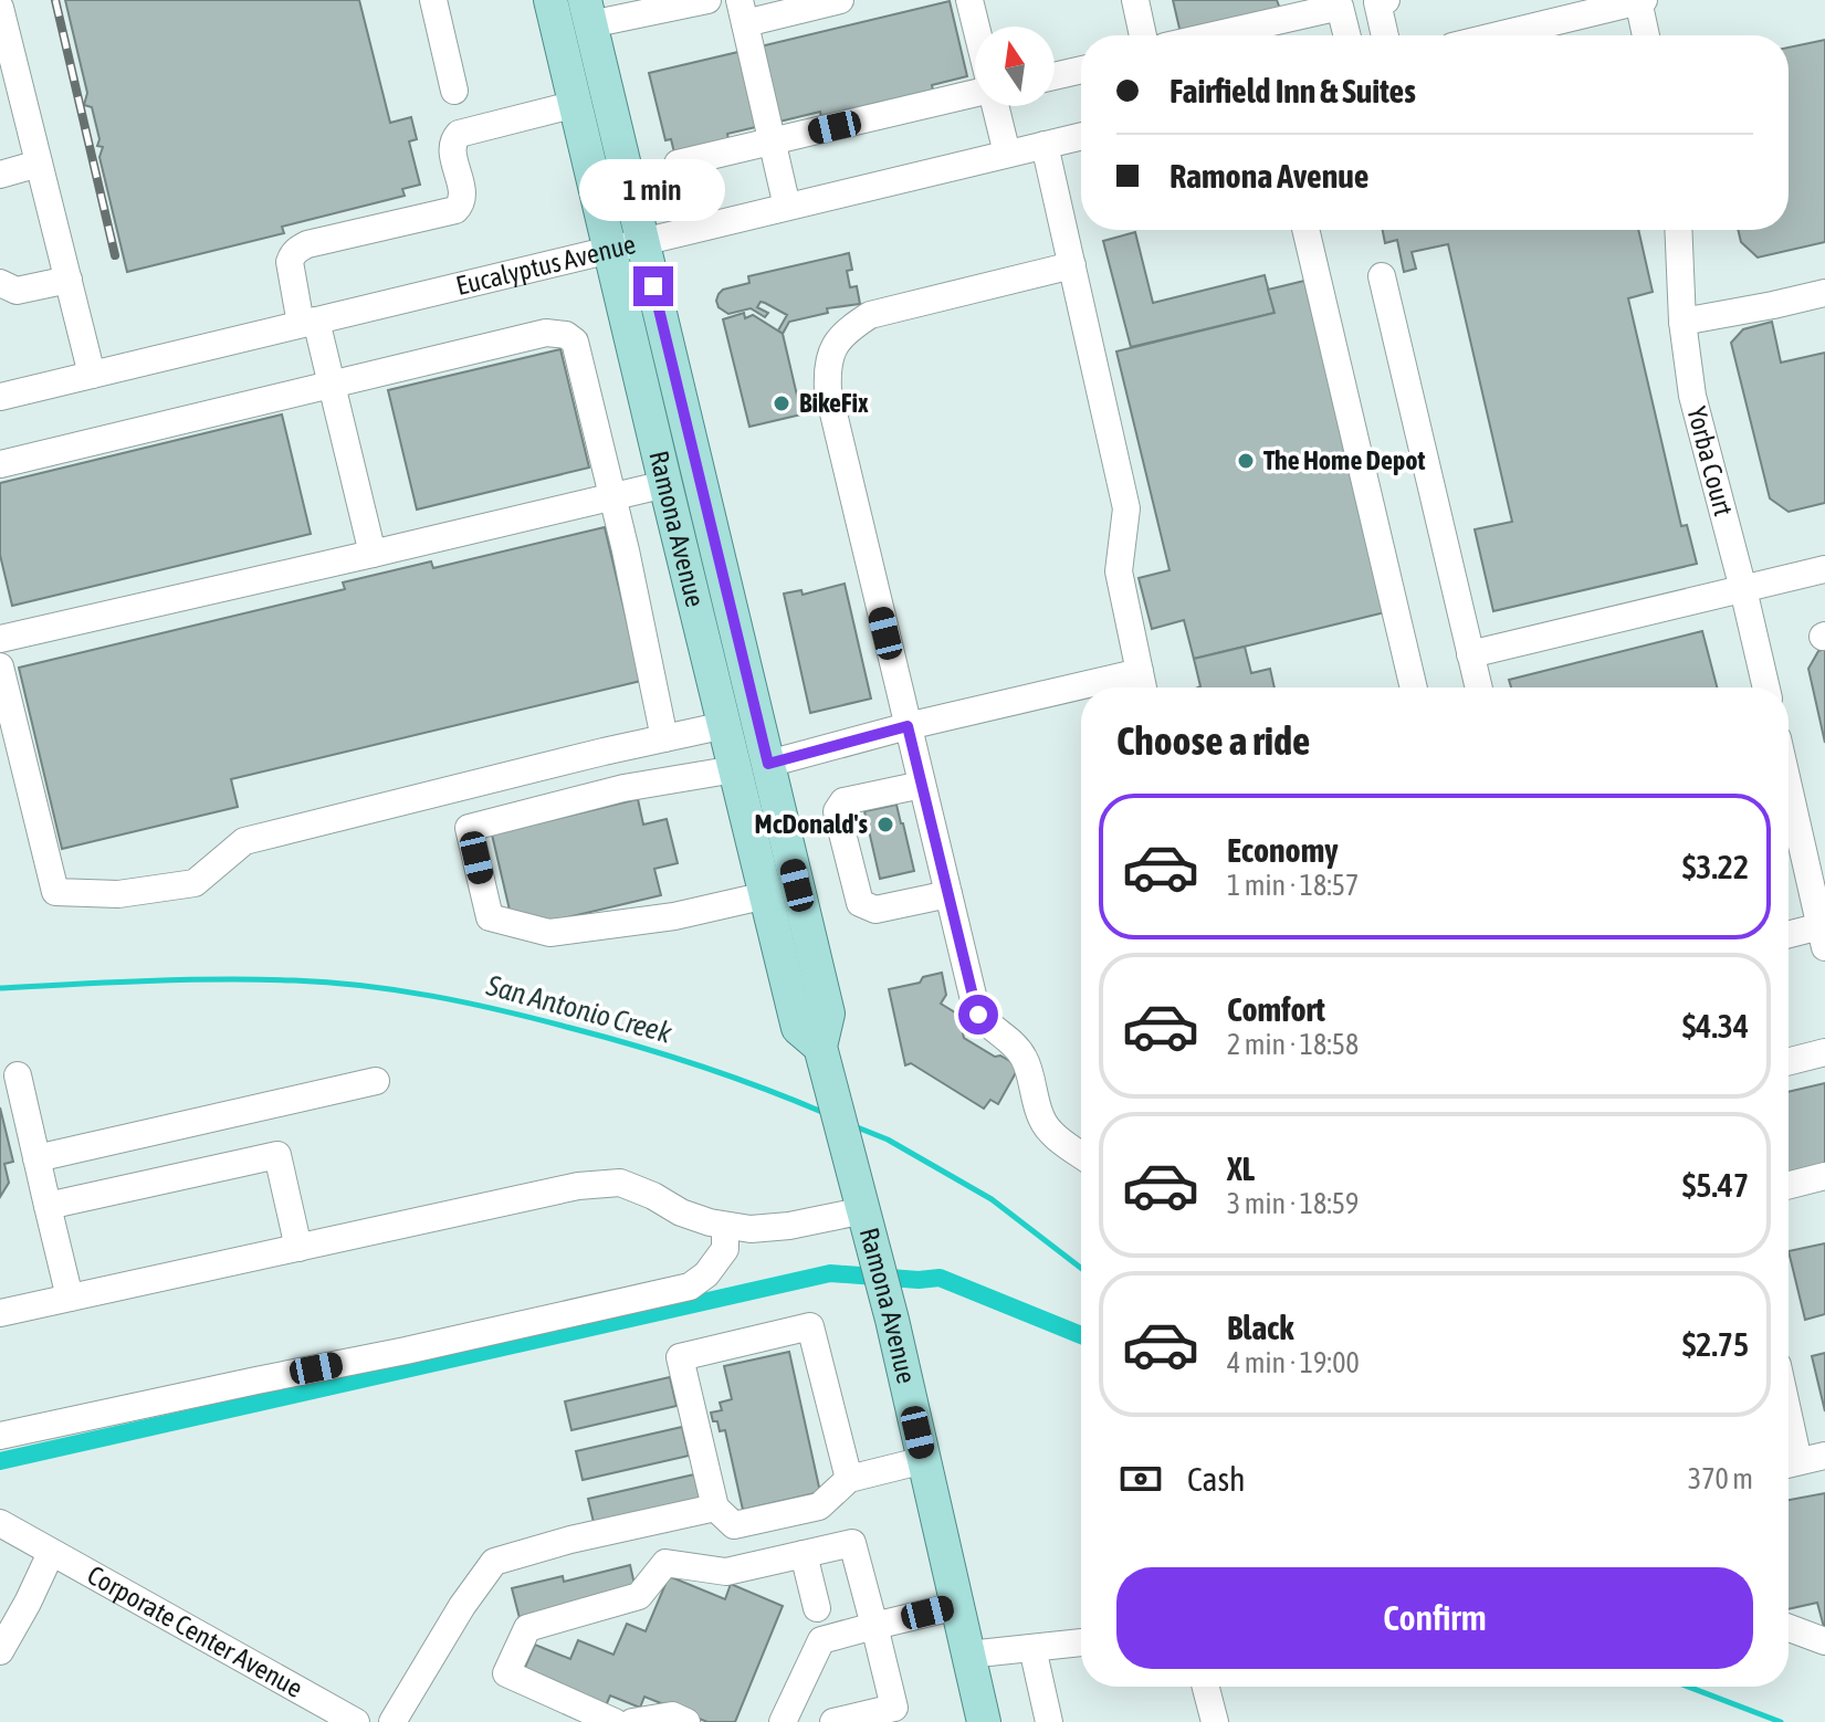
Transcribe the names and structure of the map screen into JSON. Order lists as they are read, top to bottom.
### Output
{
  "streets": {
    "main road": ["Ramona Avenue"],
    "street": ["Eucalyptus Avenue", "Yorba Court", "Corporate Center Avenue"]
  },
  "crossings": [
    ["Eucalyptus Avenue", "Ramona Avenue"]
  ],
  "water": ["San Antonio Creek"],
  "places": ["BikeFix", "The Home Depot", "McDonald's"],
  "north": "top",
  "page": {
    "banner": ["Fairfield Inn & Suites", "Ramona Avenue"],
    "bubble": "1 min",
    "heading": "Choose a ride",
    "list": [
      {
        "name": "Economy",
        "note": "1 min · 18:57",
        "value": "$3.22"
      },
      {
        "name": "Comfort",
        "note": "2 min · 18:58",
        "value": "$4.34"
      },
      {
        "name": "XL",
        "note": "3 min · 18:59",
        "value": "$5.47"
      },
      {
        "name": "Black",
        "note": "4 min · 19:00",
        "value": "$2.75"
      }
    ],
    "pay": ["Cash", "370 m"],
    "buttons": "Confirm"
  }
}
